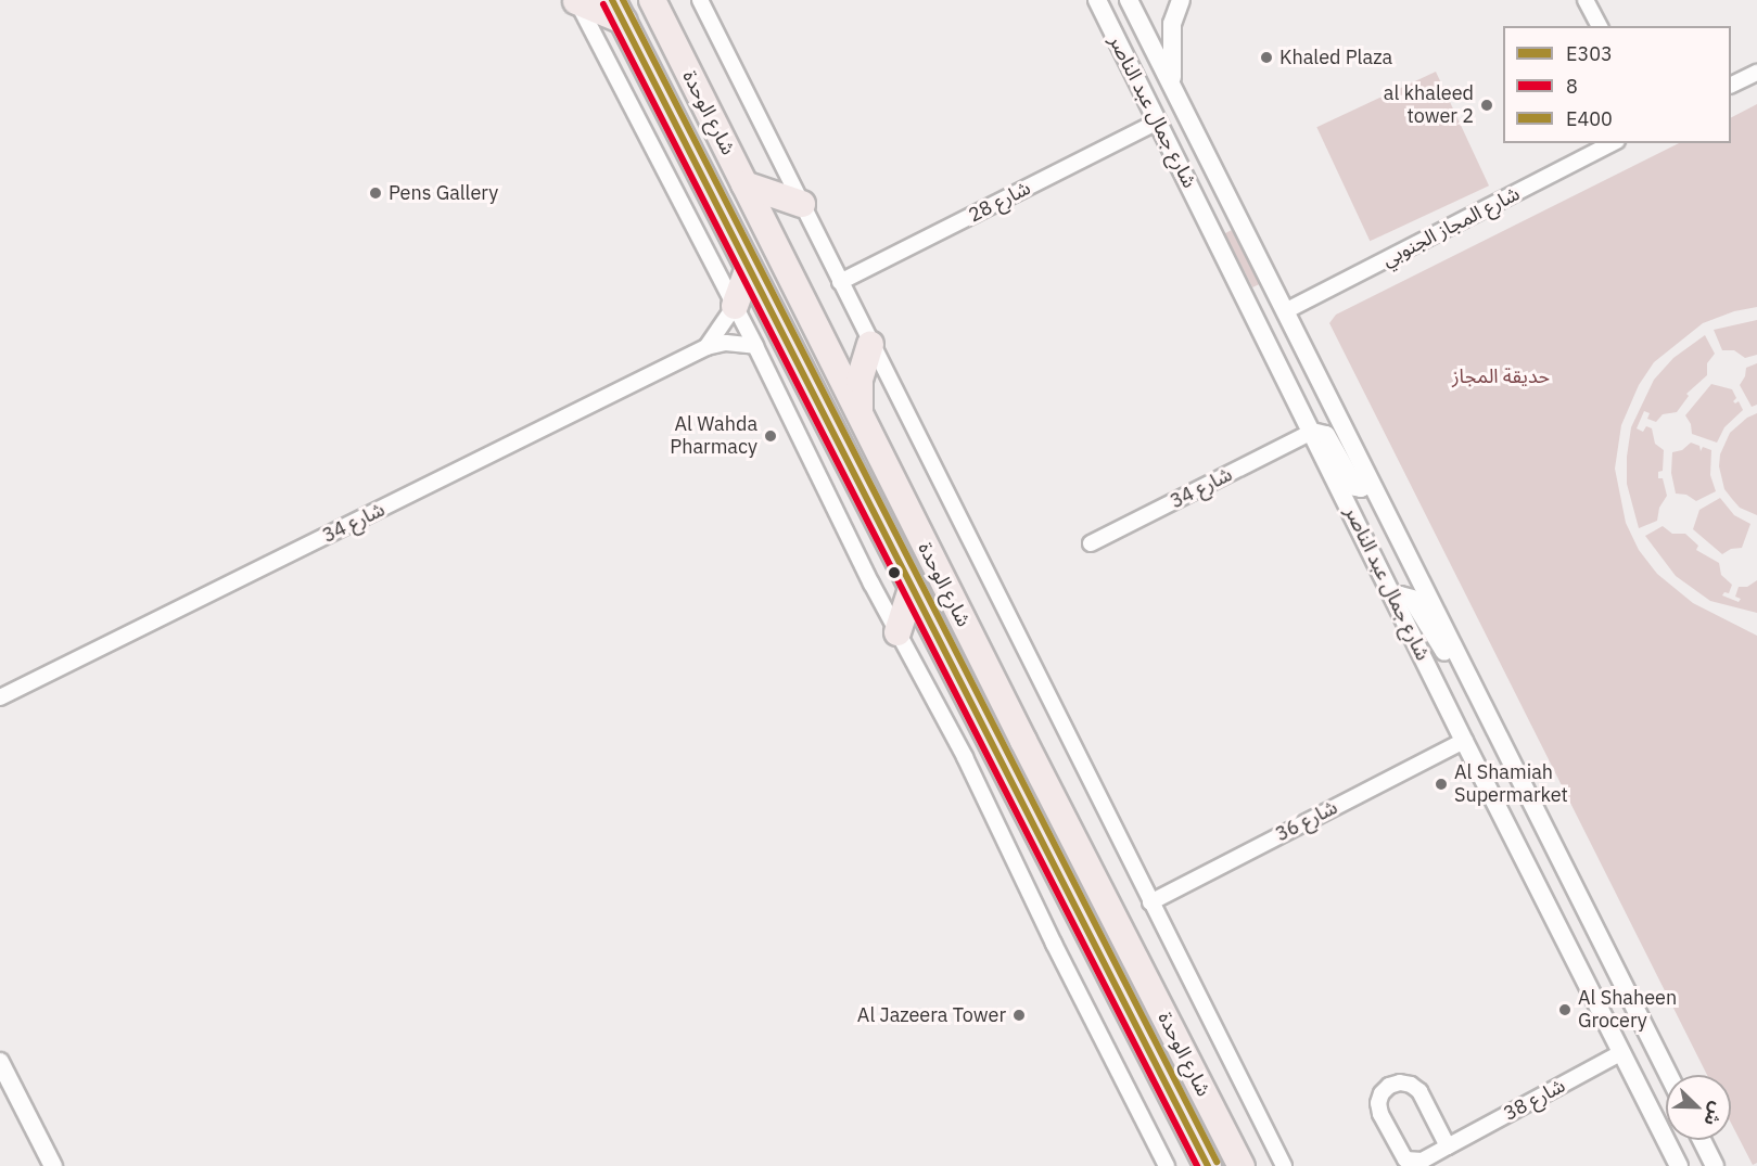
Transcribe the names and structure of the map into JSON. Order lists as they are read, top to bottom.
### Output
{
  "streets": {
    "highway": ["شارع الوحدة"],
    "street": [
      "شارع جمال عبد الناصر",
      "شارع 28",
      "شارع المجاز الجنوبي",
      "شارع 34",
      "شارع 36",
      "شارع 38"
    ]
  },
  "crossings": [
    ["شارع جمال عبد الناصر", "شارع 28"],
    ["شارع جمال عبد الناصر", "شارع المجاز الجنوبي"],
    ["شارع جمال عبد الناصر", "شارع 34"],
    ["شارع جمال عبد الناصر", "شارع 36"],
    ["شارع جمال عبد الناصر", "شارع 38"]
  ],
  "parks": ["حديقة المجاز"],
  "places": [
    "Khaled Plaza",
    "al khaleed tower 2",
    "Pens Gallery",
    "Al Wahda Pharmacy",
    "Al Shamiah Supermarket",
    "Al Shaheen Grocery",
    "Al Jazeera Tower"
  ],
  "lines": ["transit line E303", "transit line E400", "transit line 8"],
  "legend": ["E303", "8", "E400"],
  "north": "bottom right"
}
